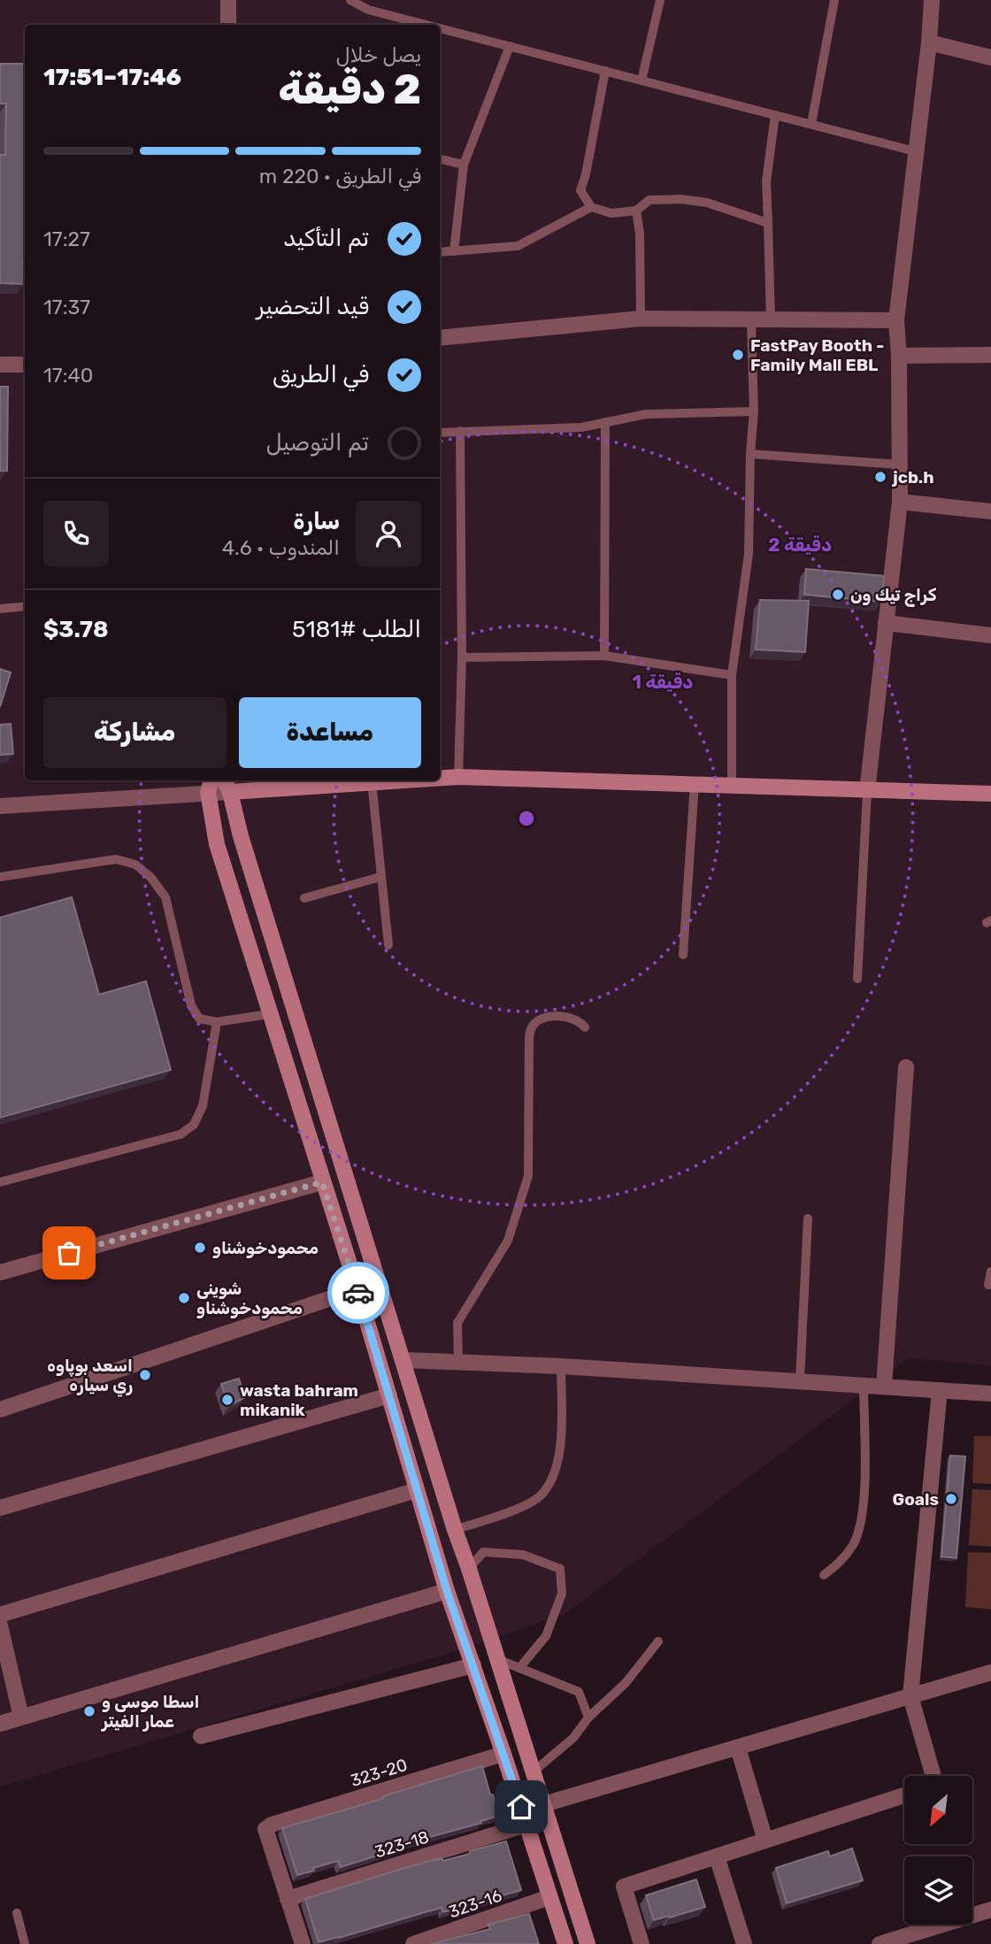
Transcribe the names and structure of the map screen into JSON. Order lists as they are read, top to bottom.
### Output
{
  "streets": {
    "street": ["323-20", "323-18", "323-16"]
  },
  "crossings": [
    ["323-20", "323-18"]
  ],
  "places": [
    "FastPay Booth - Family Mall EBL",
    "jcb.h",
    "كراج تيك ون",
    "محمودخوشناو",
    "شوينى محمودخوشناو",
    "اسعد بوپاوه ري سياره",
    "wasta bahram mikanik",
    "Goals",
    "اسطا موسى و عمار الفيتر"
  ],
  "north": "bottom left",
  "page": {
    "heading": ["2 دقيقة", "يصل خلال", "17:46–17:51"],
    "panel": [
      "سارة",
      "المندوب · 4.6",
      "الطلب #5181",
      "$3.78"
    ],
    "bar": "في الطريق · 220 m",
    "list": [
      ["تم التأكيد", "17:27"],
      ["قيد التحضير", "17:37"],
      ["في الطريق", "17:40"],
      "تم التوصيل"
    ],
    "buttons": ["مساعدة", "مشاركة"]
  },
  "rings": ["2 دقيقة", "1 دقيقة"]
}
